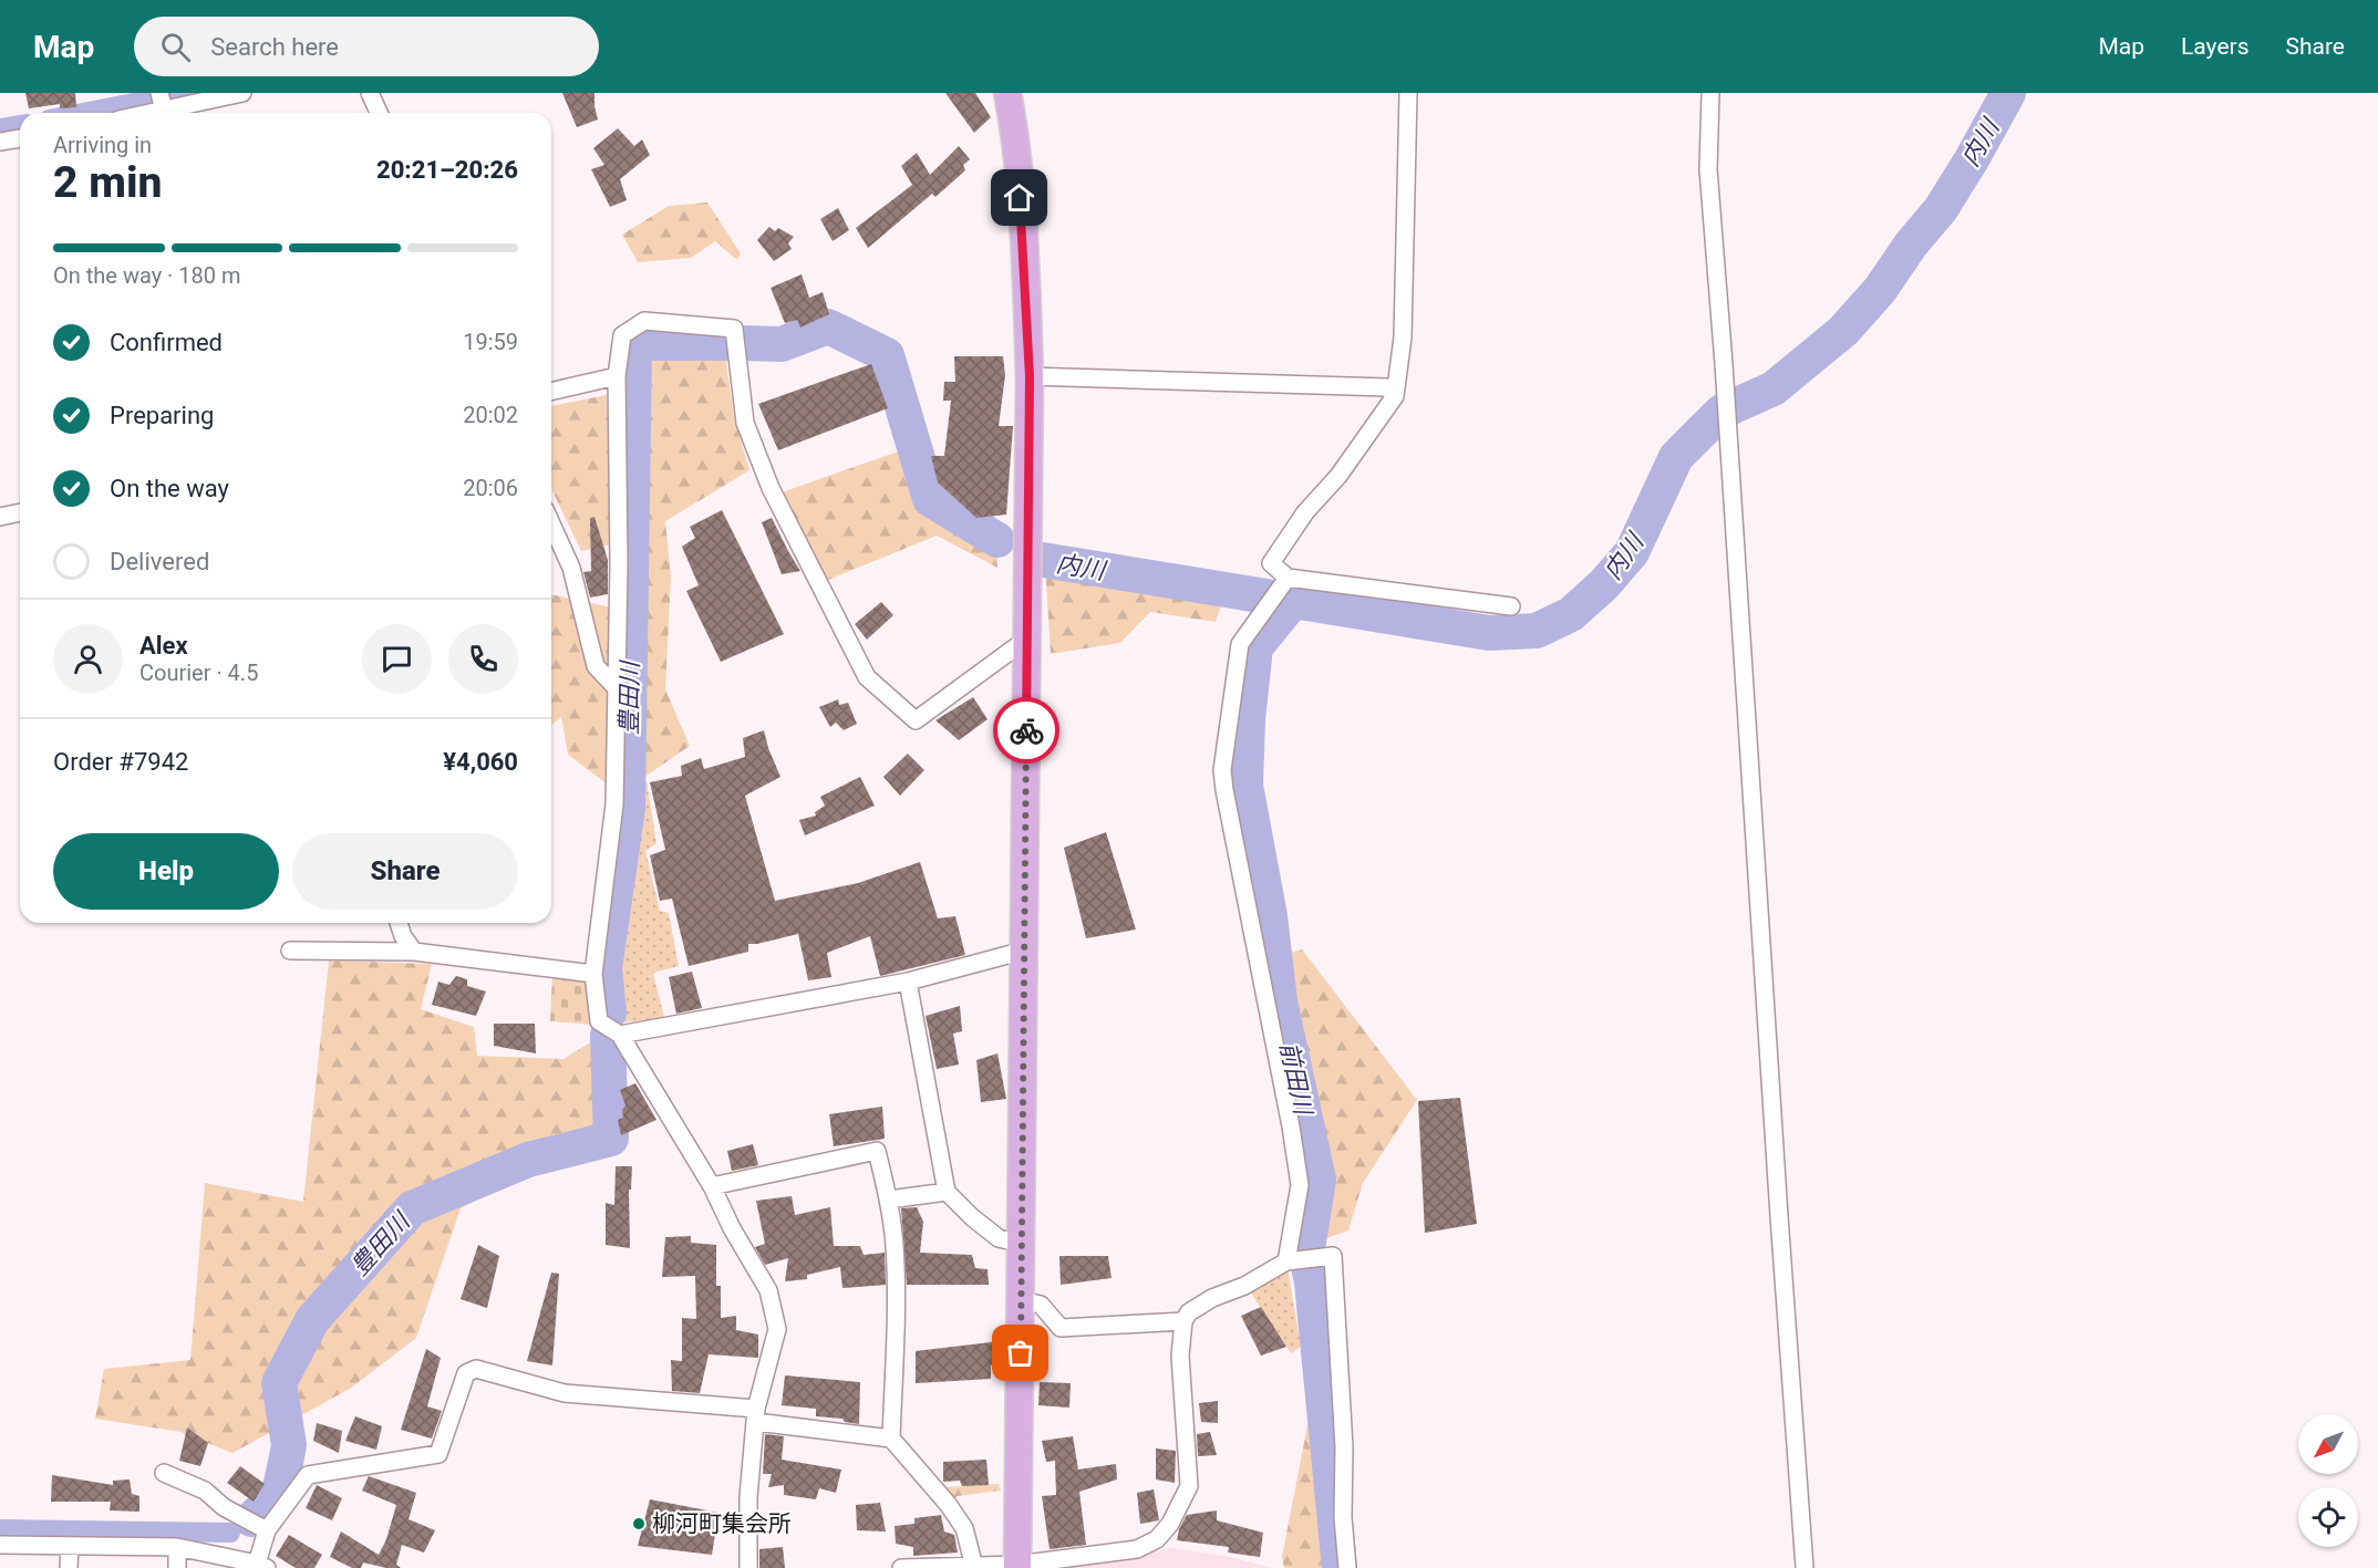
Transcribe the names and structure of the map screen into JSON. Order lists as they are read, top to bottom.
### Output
{
  "water": ["内川", "豊田川", "前田川"],
  "places": ["柳河町集会所"],
  "north": "bottom left",
  "page": {
    "header": "Map",
    "search": "Search here",
    "nav": ["Map", "Layers", "Share"],
    "heading": ["2 min", "Arriving in", "20:21–20:26"],
    "panel": [
      "Alex",
      "Courier · 4.5",
      "Order #7942",
      "¥4,060"
    ],
    "bar": "On the way · 180 m",
    "list": [
      ["Confirmed", "19:59"],
      ["Preparing", "20:02"],
      ["On the way", "20:06"],
      "Delivered"
    ],
    "buttons": ["Help", "Share"]
  }
}
